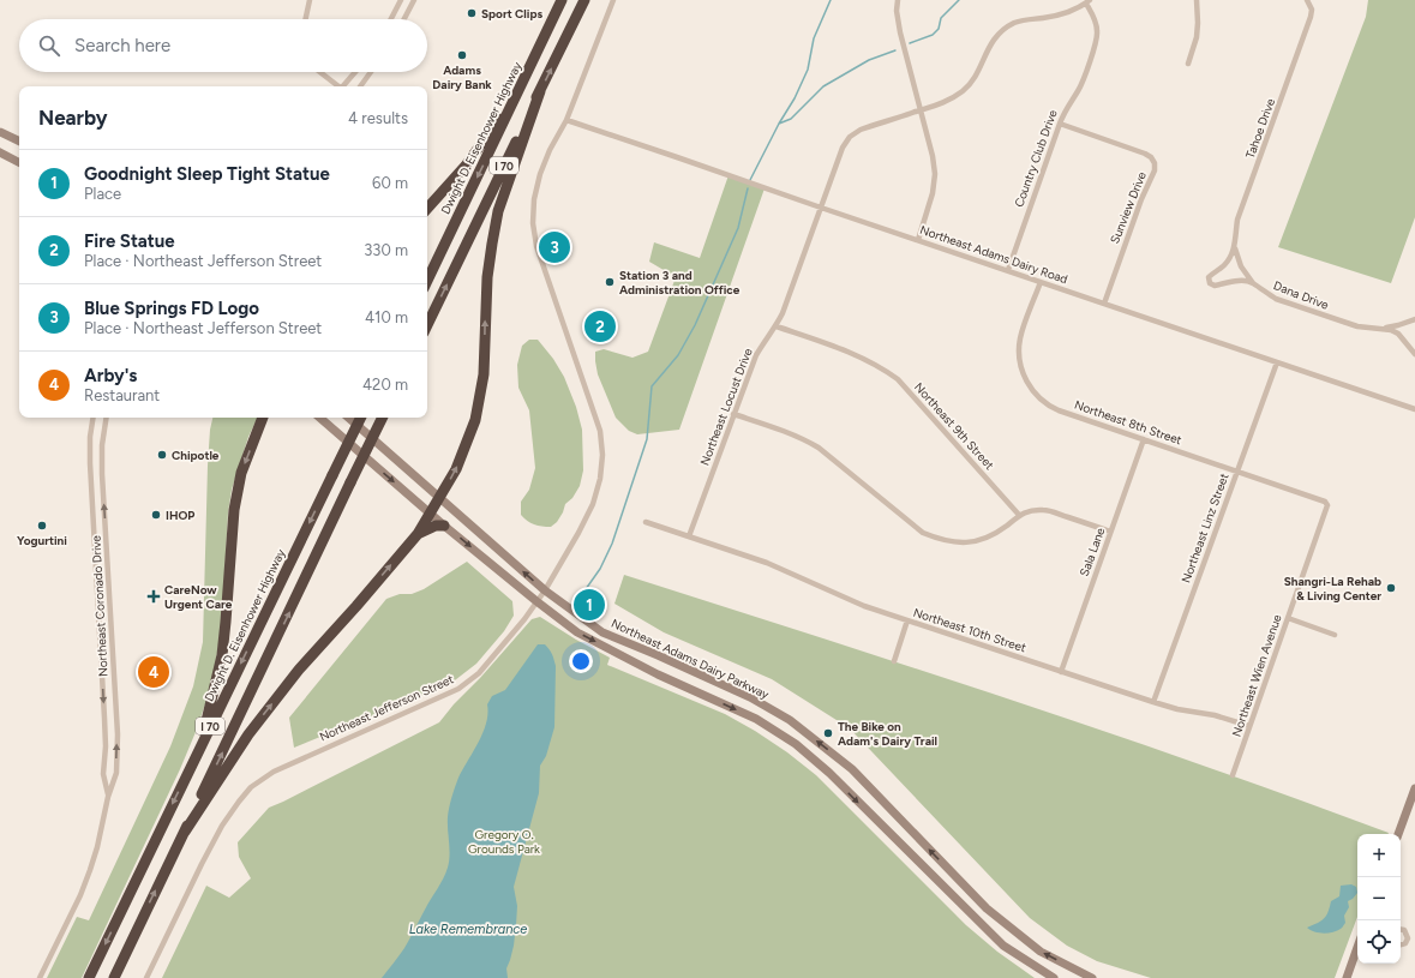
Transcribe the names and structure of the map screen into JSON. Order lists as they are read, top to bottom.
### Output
{
  "streets": {
    "highway": ["Dwight D. Eisenhower Highway", "I 70"],
    "main road": ["Northeast Adams Dairy Parkway"],
    "street": [
      "Tahoe Drive",
      "Country Club Drive",
      "Sunview Drive",
      "Northeast Adams Dairy Road",
      "Dana Drive",
      "Northeast Locust Drive",
      "Northeast 8th Street",
      "Northeast 9th Street",
      "Northeast Linz Street",
      "Sala Lane",
      "Northeast Coronado Drive",
      "Northeast 10th Street",
      "Northeast Wien Avenue",
      "Northeast Jefferson Street"
    ]
  },
  "crossings": [
    ["Tahoe Drive", "Dana Drive"],
    ["Country Club Drive", "Sunview Drive"],
    ["Country Club Drive", "Northeast Adams Dairy Road"],
    ["Country Club Drive", "Northeast Locust Drive"],
    ["Sunview Drive", "Northeast Adams Dairy Road"],
    ["Northeast Adams Dairy Road", "Northeast Locust Drive"],
    ["Northeast Adams Dairy Road", "Northeast 8th Street"],
    ["Northeast Adams Dairy Road", "Northeast Linz Street"],
    ["Northeast Adams Dairy Road", "Northeast Jefferson Street"],
    ["Northeast Locust Drive", "Northeast 9th Street"],
    ["Northeast Locust Drive", "Northeast 10th Street"],
    ["Northeast 8th Street", "Northeast Linz Street"],
    ["Northeast 8th Street", "Sala Lane"],
    ["Northeast 8th Street", "Northeast Wien Avenue"],
    ["Northeast Linz Street", "Northeast 10th Street"],
    ["Sala Lane", "Northeast 10th Street"],
    ["Northeast 10th Street", "Northeast Wien Avenue"],
    ["Northeast Adams Dairy Parkway", "Northeast Jefferson Street"]
  ],
  "water": ["Lake Remembrance"],
  "parks": ["Gregory O. Grounds Park"],
  "places": {
    "other": [
      "Sport Clips",
      "Adams Dairy Bank",
      "Station 3 and Administration Office",
      "Chipotle",
      "IHOP",
      "Yogurtini",
      "Shangri-La Rehab & Living Center",
      "The Bike on Adam's Dairy Trail"
    ],
    "health": ["CareNow Urgent Care"]
  },
  "page": {
    "search": "Search here",
    "heading": ["Nearby", "4 results"],
    "list": [
      {
        "mark": "1",
        "name": "Goodnight Sleep Tight Statue",
        "note": "Place",
        "value": "60 m"
      },
      {
        "mark": "2",
        "name": "Fire Statue",
        "note": "Place · Northeast Jefferson Street",
        "value": "330 m"
      },
      {
        "mark": "3",
        "name": "Blue Springs FD Logo",
        "note": "Place · Northeast Jefferson Street",
        "value": "410 m"
      },
      {
        "mark": "4",
        "name": "Arby's",
        "note": "Restaurant",
        "value": "420 m"
      }
    ],
    "pins": [
      "3",
      "2",
      "1",
      "4"
    ],
    "map_buttons": ["+", "−"]
  }
}
